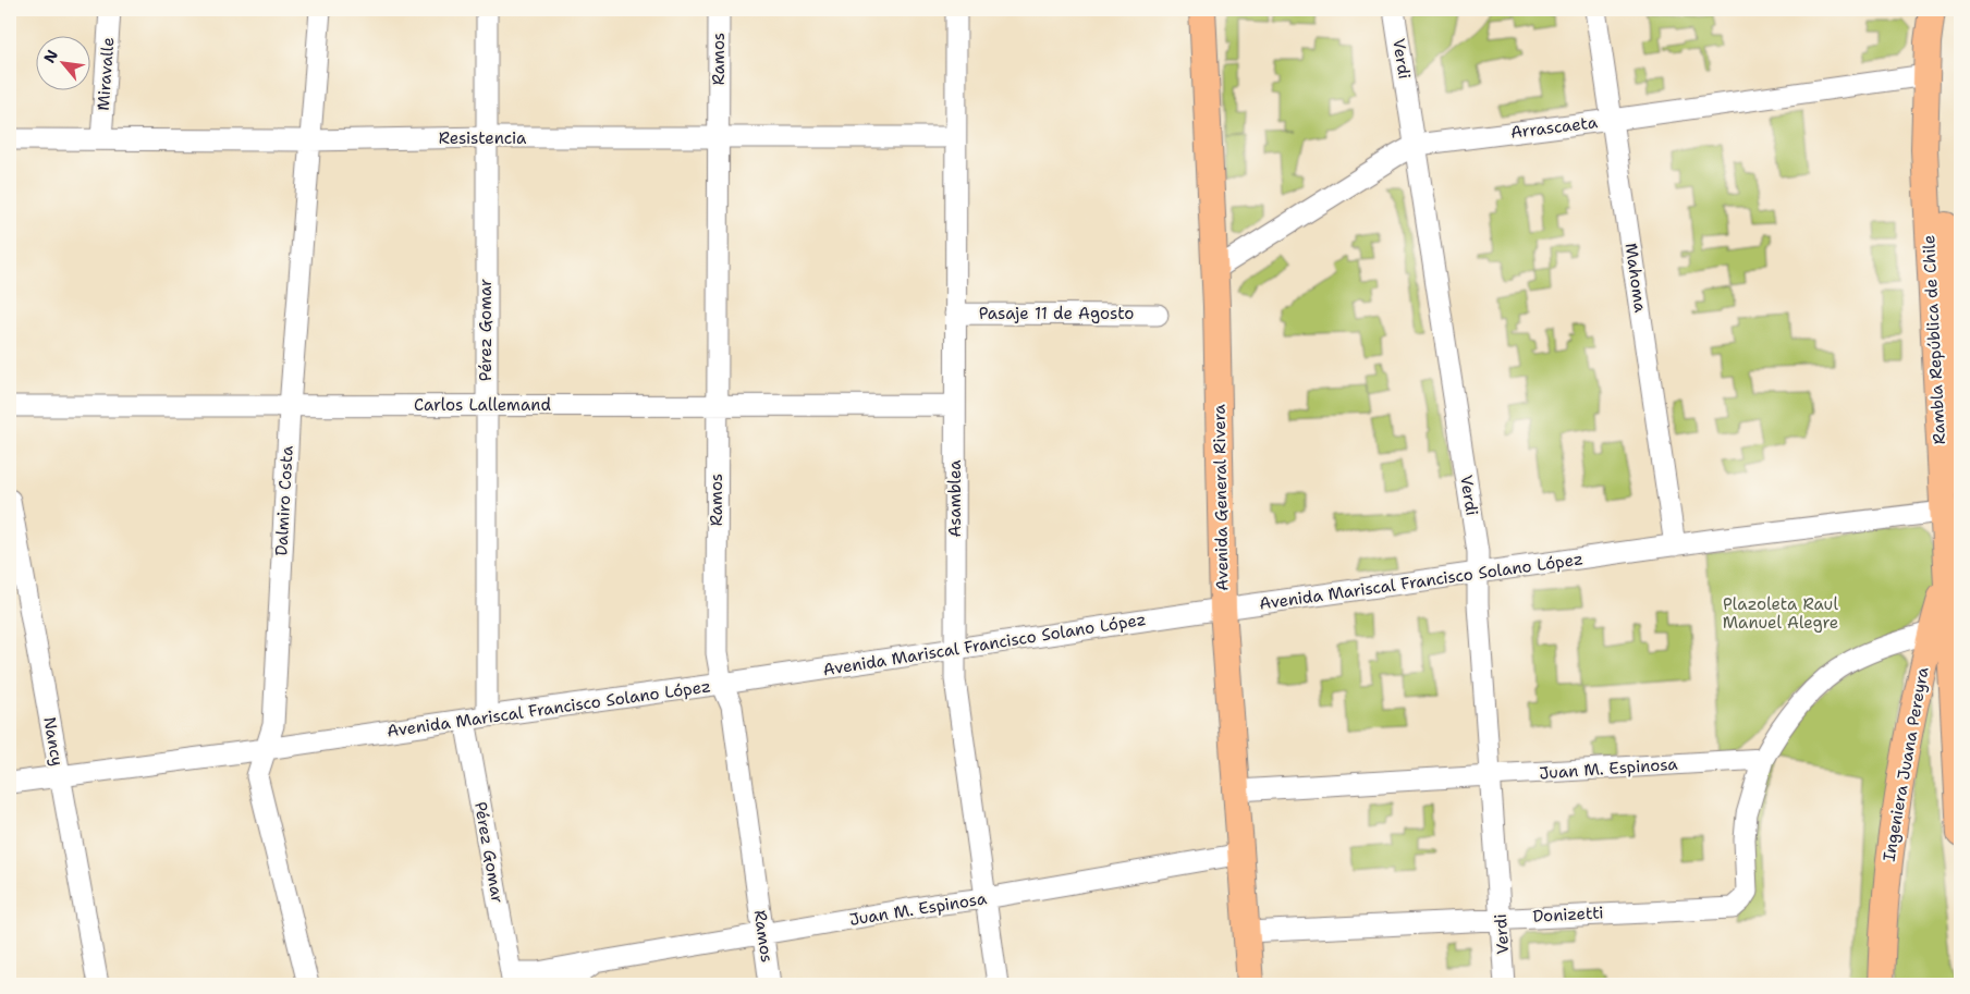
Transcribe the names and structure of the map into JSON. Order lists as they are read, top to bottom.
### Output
{
  "streets": {
    "main road": ["Rambla República de Chile", "Avenida General Rivera", "Ingeniera Juana Pereyra"],
    "street": [
      "Ramos",
      "Verdi",
      "Miravalle",
      "Arrascaeta",
      "Resistencia",
      "Mahoma",
      "Pasaje 11 de Agosto",
      "Pérez Gomar",
      "Carlos Lallemand",
      "Asamblea",
      "Dalmiro Costa",
      "Avenida Mariscal Francisco Solano López",
      "Nancy",
      "Juan M. Espinosa",
      "Donizetti"
    ]
  },
  "crossings": [
    ["Ramos", "Resistencia"],
    ["Ramos", "Carlos Lallemand"],
    ["Ramos", "Avenida Mariscal Francisco Solano López"],
    ["Ramos", "Juan M. Espinosa"],
    ["Verdi", "Arrascaeta"],
    ["Verdi", "Avenida Mariscal Francisco Solano López"],
    ["Verdi", "Juan M. Espinosa"],
    ["Verdi", "Donizetti"],
    ["Miravalle", "Resistencia"],
    ["Arrascaeta", "Mahoma"],
    ["Arrascaeta", "Rambla República de Chile"],
    ["Arrascaeta", "Avenida General Rivera"],
    ["Resistencia", "Pérez Gomar"],
    ["Resistencia", "Asamblea"],
    ["Resistencia", "Dalmiro Costa"],
    ["Mahoma", "Avenida Mariscal Francisco Solano López"],
    ["Pasaje 11 de Agosto", "Asamblea"],
    ["Pérez Gomar", "Carlos Lallemand"],
    ["Pérez Gomar", "Avenida Mariscal Francisco Solano López"],
    ["Pérez Gomar", "Juan M. Espinosa"],
    ["Rambla República de Chile", "Avenida Mariscal Francisco Solano López"],
    ["Rambla República de Chile", "Ingeniera Juana Pereyra"],
    ["Carlos Lallemand", "Asamblea"],
    ["Carlos Lallemand", "Dalmiro Costa"],
    ["Avenida General Rivera", "Avenida Mariscal Francisco Solano López"],
    ["Avenida General Rivera", "Juan M. Espinosa"],
    ["Avenida General Rivera", "Donizetti"],
    ["Asamblea", "Avenida Mariscal Francisco Solano López"],
    ["Asamblea", "Juan M. Espinosa"],
    ["Dalmiro Costa", "Avenida Mariscal Francisco Solano López"],
    ["Avenida Mariscal Francisco Solano López", "Nancy"],
    ["Juan M. Espinosa", "Donizetti"]
  ],
  "parks": ["Plazoleta Raul Manuel Alegre"],
  "north": "top left"
}
